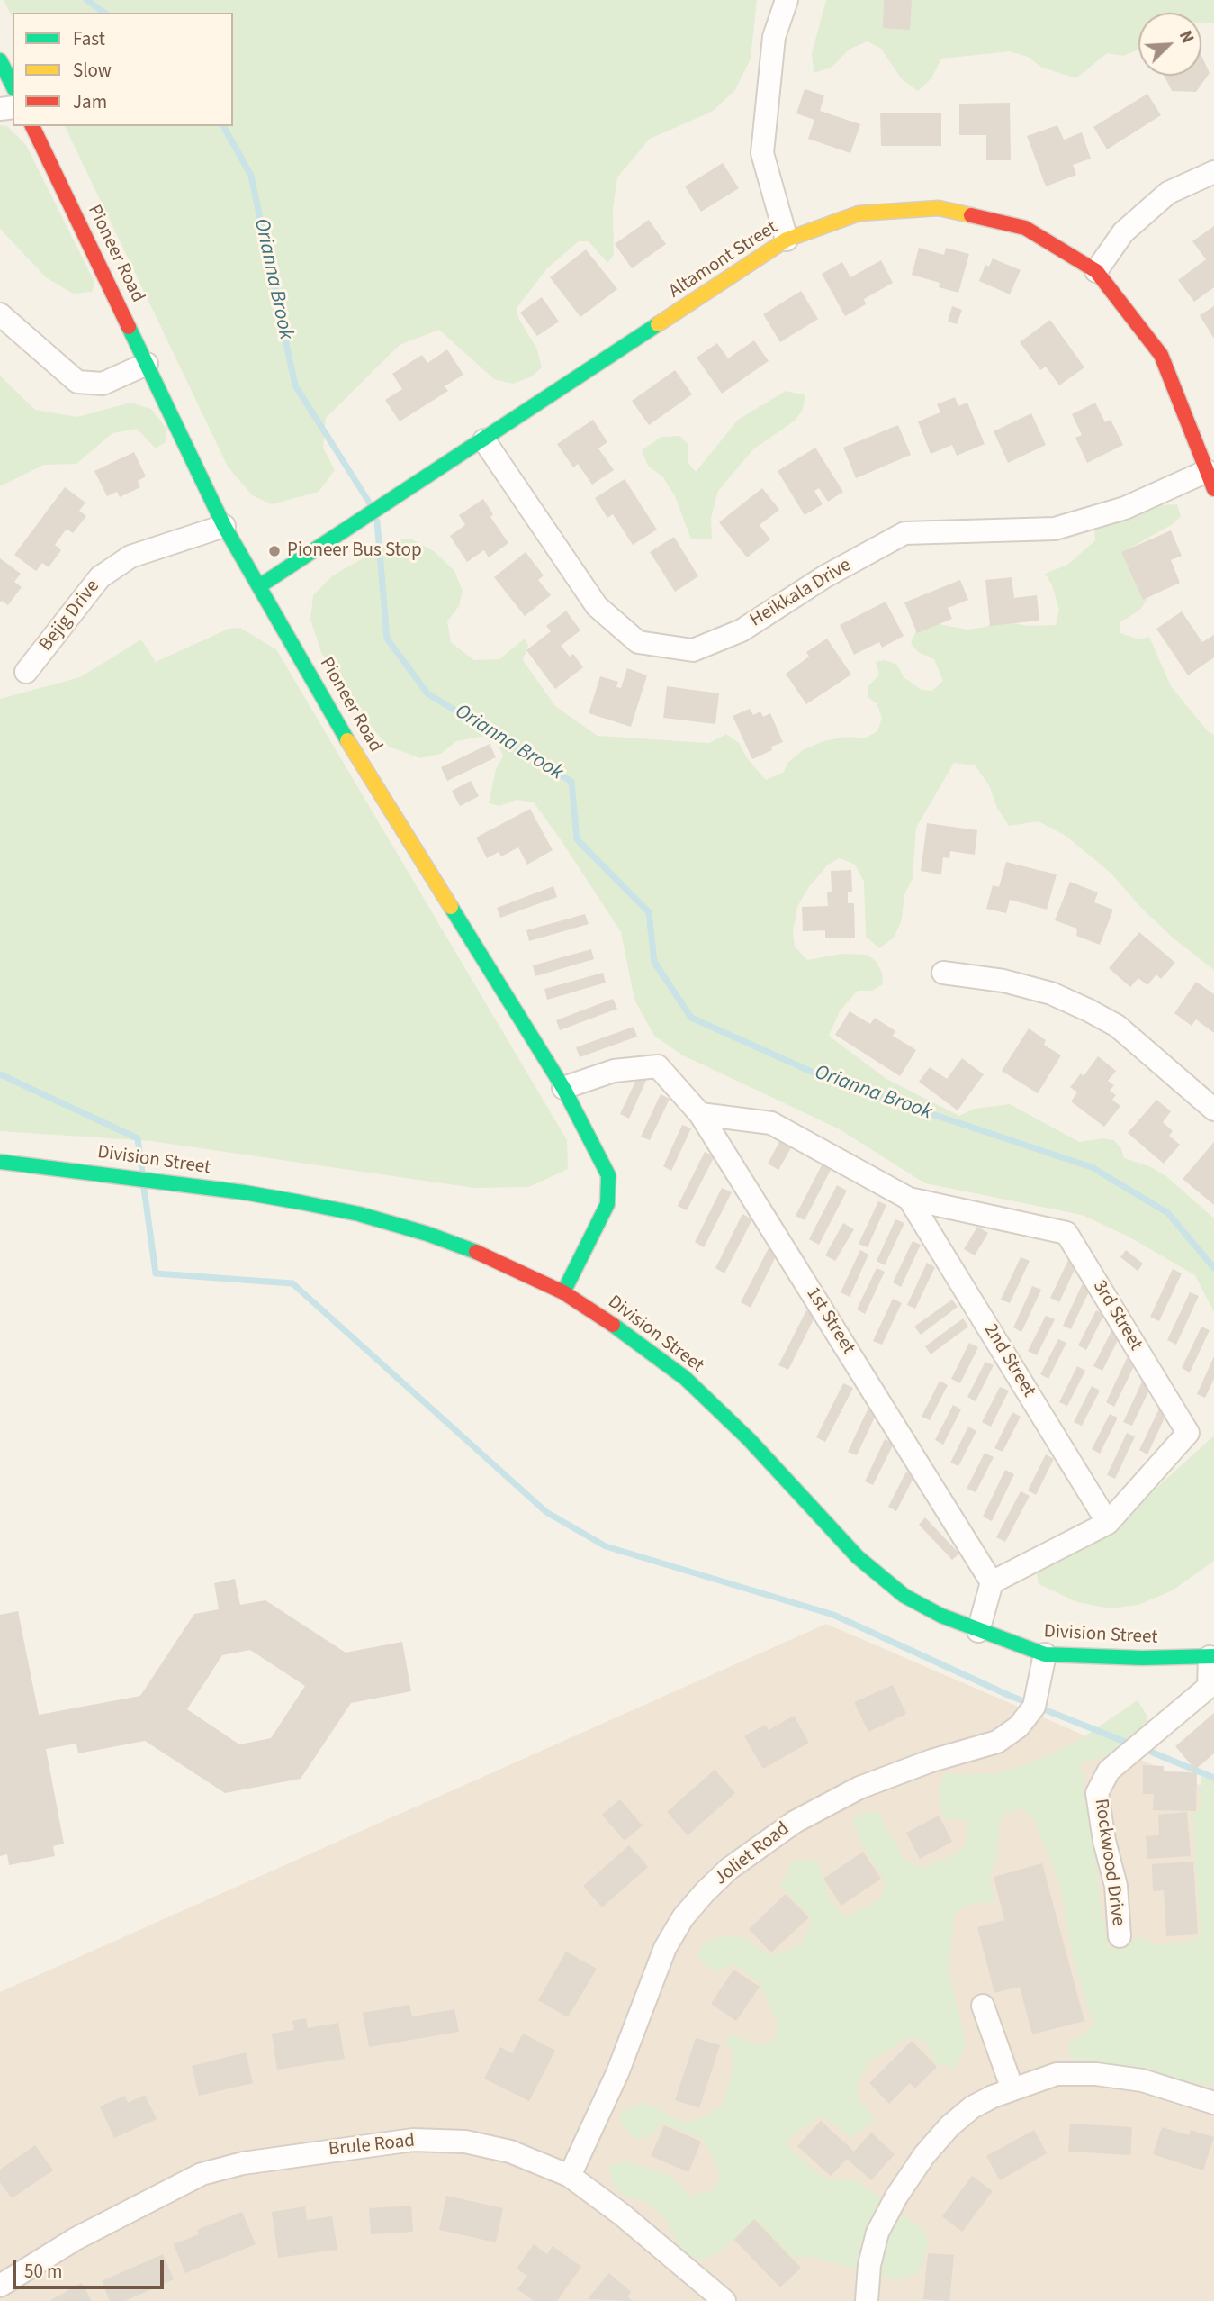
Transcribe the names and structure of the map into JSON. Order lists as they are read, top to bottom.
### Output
{
  "streets": {
    "street": [
      "Pioneer Road",
      "Altamont Street",
      "Heikkala Drive",
      "Bejig Drive",
      "Division Street",
      "3rd Street",
      "1st Street",
      "2nd Street",
      "Joliet Road",
      "Rockwood Drive",
      "Brule Road"
    ]
  },
  "crossings": [
    ["Pioneer Road", "Altamont Street"],
    ["Pioneer Road", "Bejig Drive"],
    ["Pioneer Road", "Division Street"],
    ["Pioneer Road", "1st Street"],
    ["Altamont Street", "Heikkala Drive"],
    ["Division Street", "Joliet Road"],
    ["Division Street", "Rockwood Drive"],
    ["3rd Street", "2nd Street"],
    ["Joliet Road", "Brule Road"]
  ],
  "water": ["Orianna Brook"],
  "places": ["Pioneer Bus Stop"],
  "legend": ["Fast", "Slow", "Jam"],
  "scale_bar": "50 m",
  "north": "top right"
}
